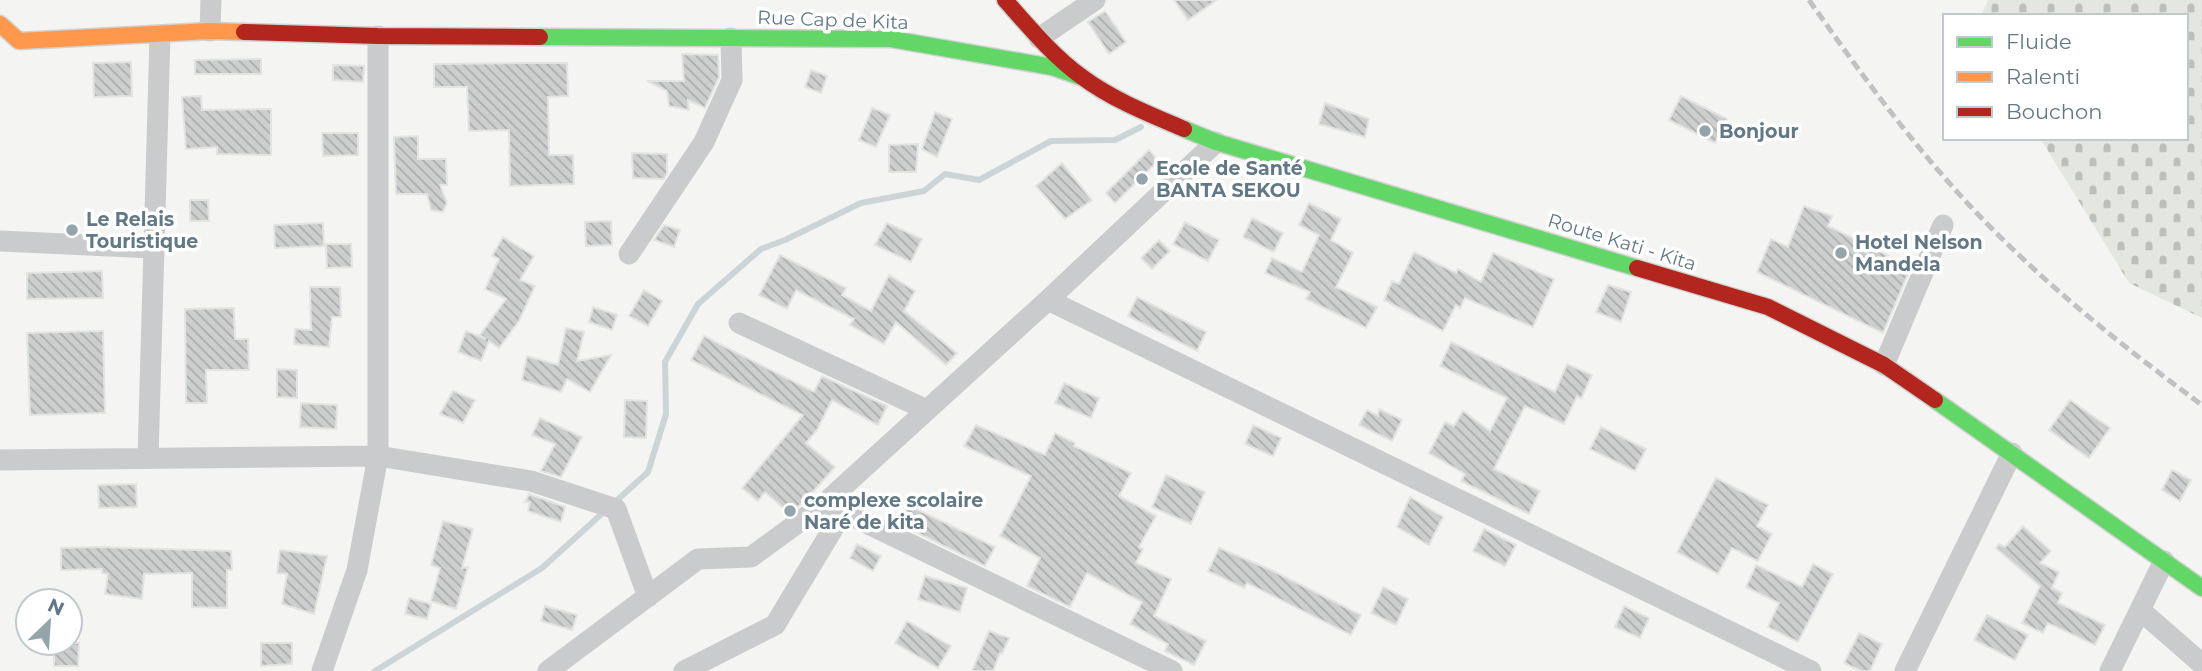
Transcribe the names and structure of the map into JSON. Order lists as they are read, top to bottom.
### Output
{
  "streets": {
    "main road": ["Rue Cap de Kita", "Route Kati - Kita"]
  },
  "crossings": [
    ["Rue Cap de Kita", "Route Kati - Kita"]
  ],
  "places": [
    "Bonjour",
    "Ecole de Santé BANTA SEKOU",
    "Le Relais Touristique",
    "Hotel Nelson Mandela",
    "complexe scolaire Naré de kita"
  ],
  "legend": ["Fluide", "Ralenti", "Bouchon"],
  "north": "top right"
}
